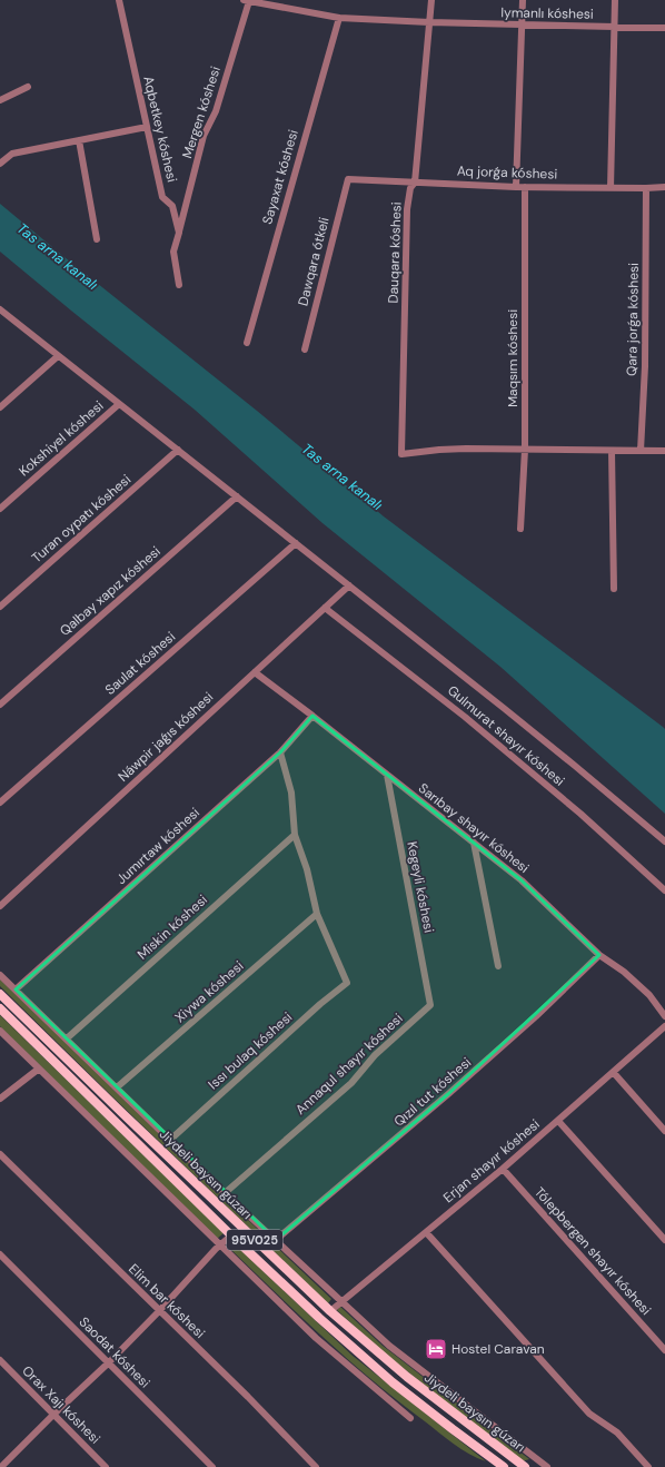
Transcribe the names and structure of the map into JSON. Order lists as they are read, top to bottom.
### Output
{
  "streets": {
    "main road": ["Jiydeli baysın gúzarı", "95V025"],
    "street": [
      "Iymanlı kóshesi",
      "Mergen kóshesi",
      "Aqbetkey kóshesi",
      "Aq jorǵa kóshesi",
      "Sayaxat kóshesi",
      "Dauqara kóshesi",
      "Dawqara ótkeli",
      "Qara jorǵa kóshesi",
      "Maqsım kóshesi",
      "Kokshiyel kóshesi",
      "Turan oypatı kóshesi",
      "Qalbay xapız kóshesi",
      "Saulat kóshesi",
      "Gulmurat shayır kóshesi",
      "Náwpir jaǵıs kóshesi",
      "Sarıbay shayır kóshesi",
      "Jumırtaw kóshesi",
      "Kegeyli kóshesi",
      "Miskin kóshesi",
      "Xiywa kóshesi",
      "Issı bulaq kóshesi",
      "Annaqul shayır kóshesi",
      "Qızıl tut kóshesi",
      "Erjan shayır kóshesi",
      "Tólepbergen shayır kóshesi",
      "Elim bar kóshesi",
      "Saodat kóshesi",
      "Orax Xajı kóshesi"
    ]
  },
  "crossings": [
    ["Iymanlı kóshesi", "Mergen kóshesi"],
    ["Iymanlı kóshesi", "Sayaxat kóshesi"],
    ["Iymanlı kóshesi", "Dauqara kóshesi"],
    ["Mergen kóshesi", "Aqbetkey kóshesi"],
    ["Aq jorǵa kóshesi", "Dauqara kóshesi"],
    ["Aq jorǵa kóshesi", "Dawqara ótkeli"],
    ["Aq jorǵa kóshesi", "Qara jorǵa kóshesi"],
    ["Aq jorǵa kóshesi", "Maqsım kóshesi"],
    ["Dauqara kóshesi", "Maqsım kóshesi"],
    ["Gulmurat shayır kóshesi", "Náwpir jaǵıs kóshesi"],
    ["Náwpir jaǵıs kóshesi", "Sarıbay shayır kóshesi"],
    ["Sarıbay shayır kóshesi", "Jumırtaw kóshesi"],
    ["Sarıbay shayır kóshesi", "Kegeyli kóshesi"],
    ["Sarıbay shayır kóshesi", "Qızıl tut kóshesi"],
    ["Kegeyli kóshesi", "Annaqul shayır kóshesi"],
    ["Xiywa kóshesi", "Issı bulaq kóshesi"],
    ["Erjan shayır kóshesi", "Jiydeli baysın gúzarı"],
    ["Erjan shayır kóshesi", "Tólepbergen shayır kóshesi"]
  ],
  "water": ["Tas arna kanalı"],
  "places": {
    "hotel": ["Hostel Caravan"]
  }
}
